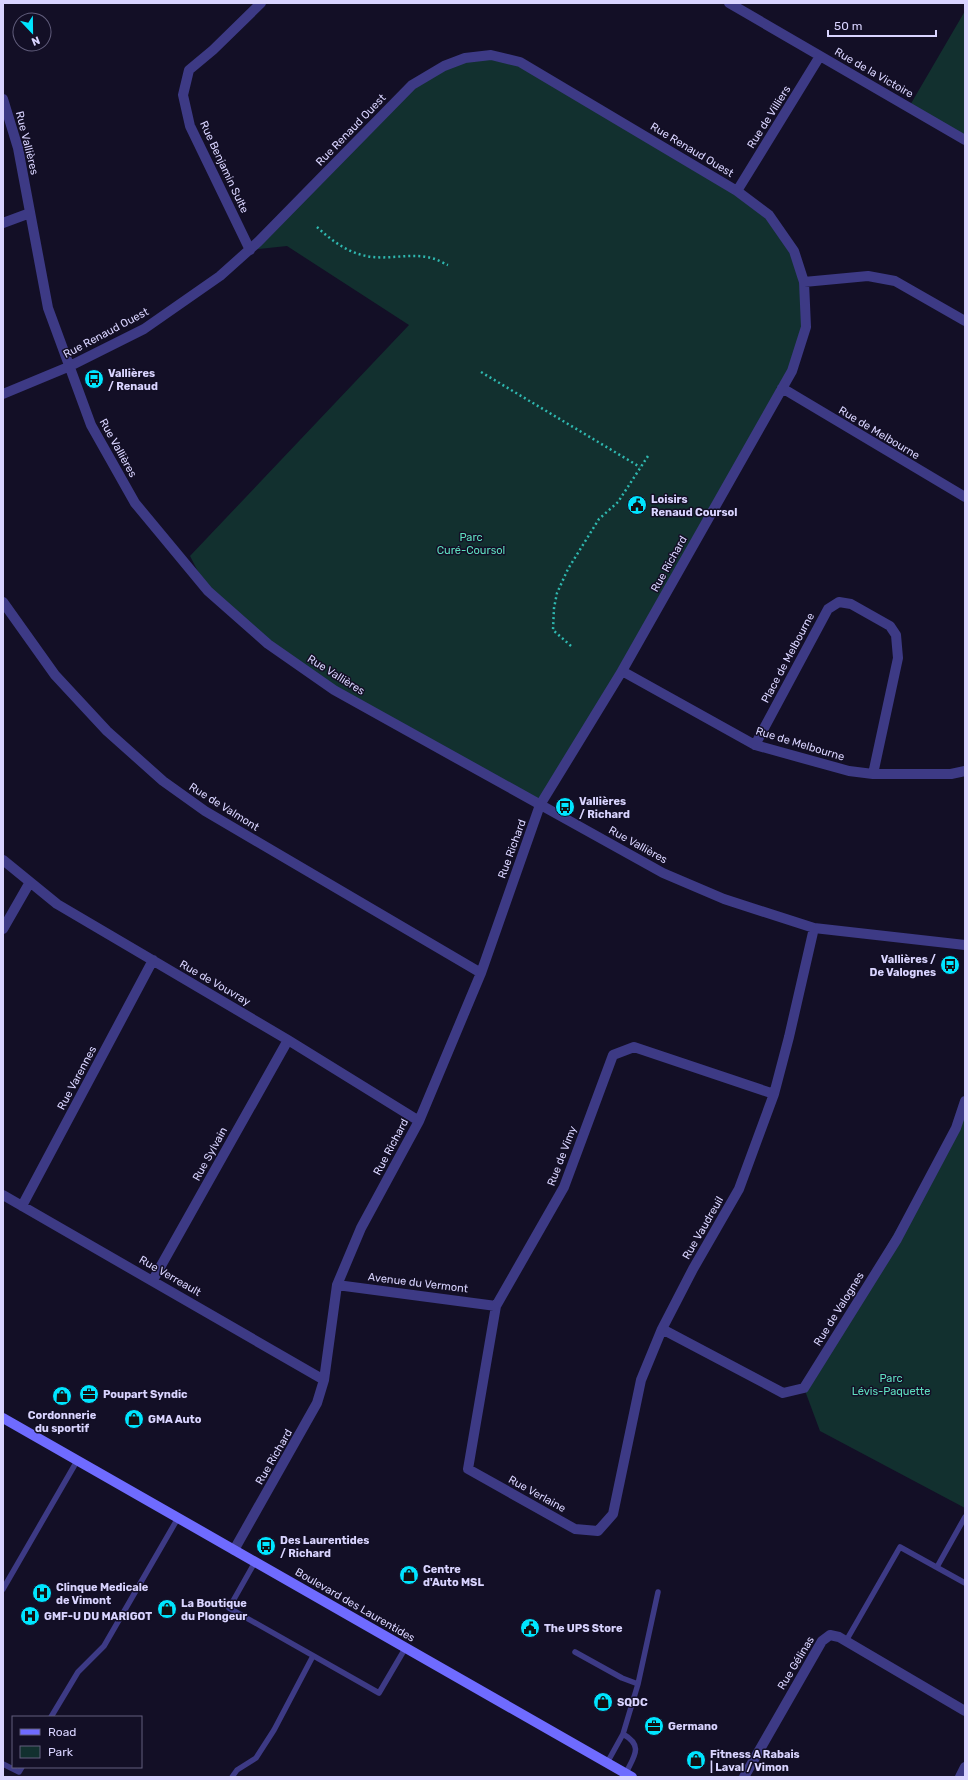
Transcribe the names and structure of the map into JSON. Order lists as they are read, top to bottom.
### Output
{
  "streets": {
    "main road": ["Boulevard des Laurentides"],
    "street": [
      "Rue de la Victoire",
      "Rue de Villiers",
      "Rue Renaud Ouest",
      "Rue Vallières",
      "Rue Benjamin Sulte",
      "Rue de Melbourne",
      "Rue Richard",
      "Place de Melbourne",
      "Rue de Valmont",
      "Rue de Vouvray",
      "Rue Varennes",
      "Rue Sylvain",
      "Rue de Vimy",
      "Rue Vaudreuil",
      "Rue Verreault",
      "Avenue du Vermont",
      "Rue de Valognes",
      "Rue Verlaine",
      "Rue Gélinas"
    ]
  },
  "crossings": [
    ["Rue de la Victoire", "Rue de Villiers"],
    ["Rue de Villiers", "Rue Renaud Ouest"],
    ["Rue de Villiers", "Rue Richard"],
    ["Rue Renaud Ouest", "Rue Vallières"],
    ["Rue Renaud Ouest", "Rue Benjamin Sulte"],
    ["Rue Renaud Ouest", "Rue Richard"],
    ["Rue Vallières", "Rue Richard"],
    ["Rue Vallières", "Rue Vaudreuil"],
    ["Rue de Melbourne", "Rue Richard"],
    ["Rue de Melbourne", "Place de Melbourne"],
    ["Rue Richard", "Rue de Valmont"],
    ["Rue Richard", "Rue de Vouvray"],
    ["Rue Richard", "Rue Verreault"],
    ["Rue Richard", "Avenue du Vermont"],
    ["Rue Richard", "Boulevard des Laurentides"],
    ["Rue de Vouvray", "Rue Varennes"],
    ["Rue de Vouvray", "Rue Sylvain"],
    ["Rue Varennes", "Rue Verreault"],
    ["Rue Sylvain", "Rue Verreault"],
    ["Rue de Vimy", "Rue Vaudreuil"],
    ["Rue de Vimy", "Avenue du Vermont"],
    ["Rue de Vimy", "Rue Verlaine"],
    ["Rue Vaudreuil", "Rue de Valognes"],
    ["Rue Vaudreuil", "Rue Verlaine"]
  ],
  "parks": ["Parc Curé-Coursol", "Parc Lévis-Paquette"],
  "places": {
    "bus stop": [
      "Vallières / Renaud",
      "Vallières / Richard",
      "Vallières / De Valognes",
      "Des Laurentides / Richard"
    ],
    "public building": ["Loisirs Renaud Coursol", "The UPS Store"],
    "office": ["Poupart Syndic", "Germano"],
    "shop": [
      "Cordonnerie du sportif",
      "GMA Auto",
      "Centre d'Auto MSL",
      "La Boutique du Plongeur",
      "SQDC",
      "Fitness A Rabais | Laval / Vimon"
    ],
    "hospital": ["Clinque Medicale de Vimont", "GMF-U DU MARIGOT"]
  },
  "legend": ["Road", "Park"],
  "scale_bar": "50 m",
  "north": "bottom"
}
